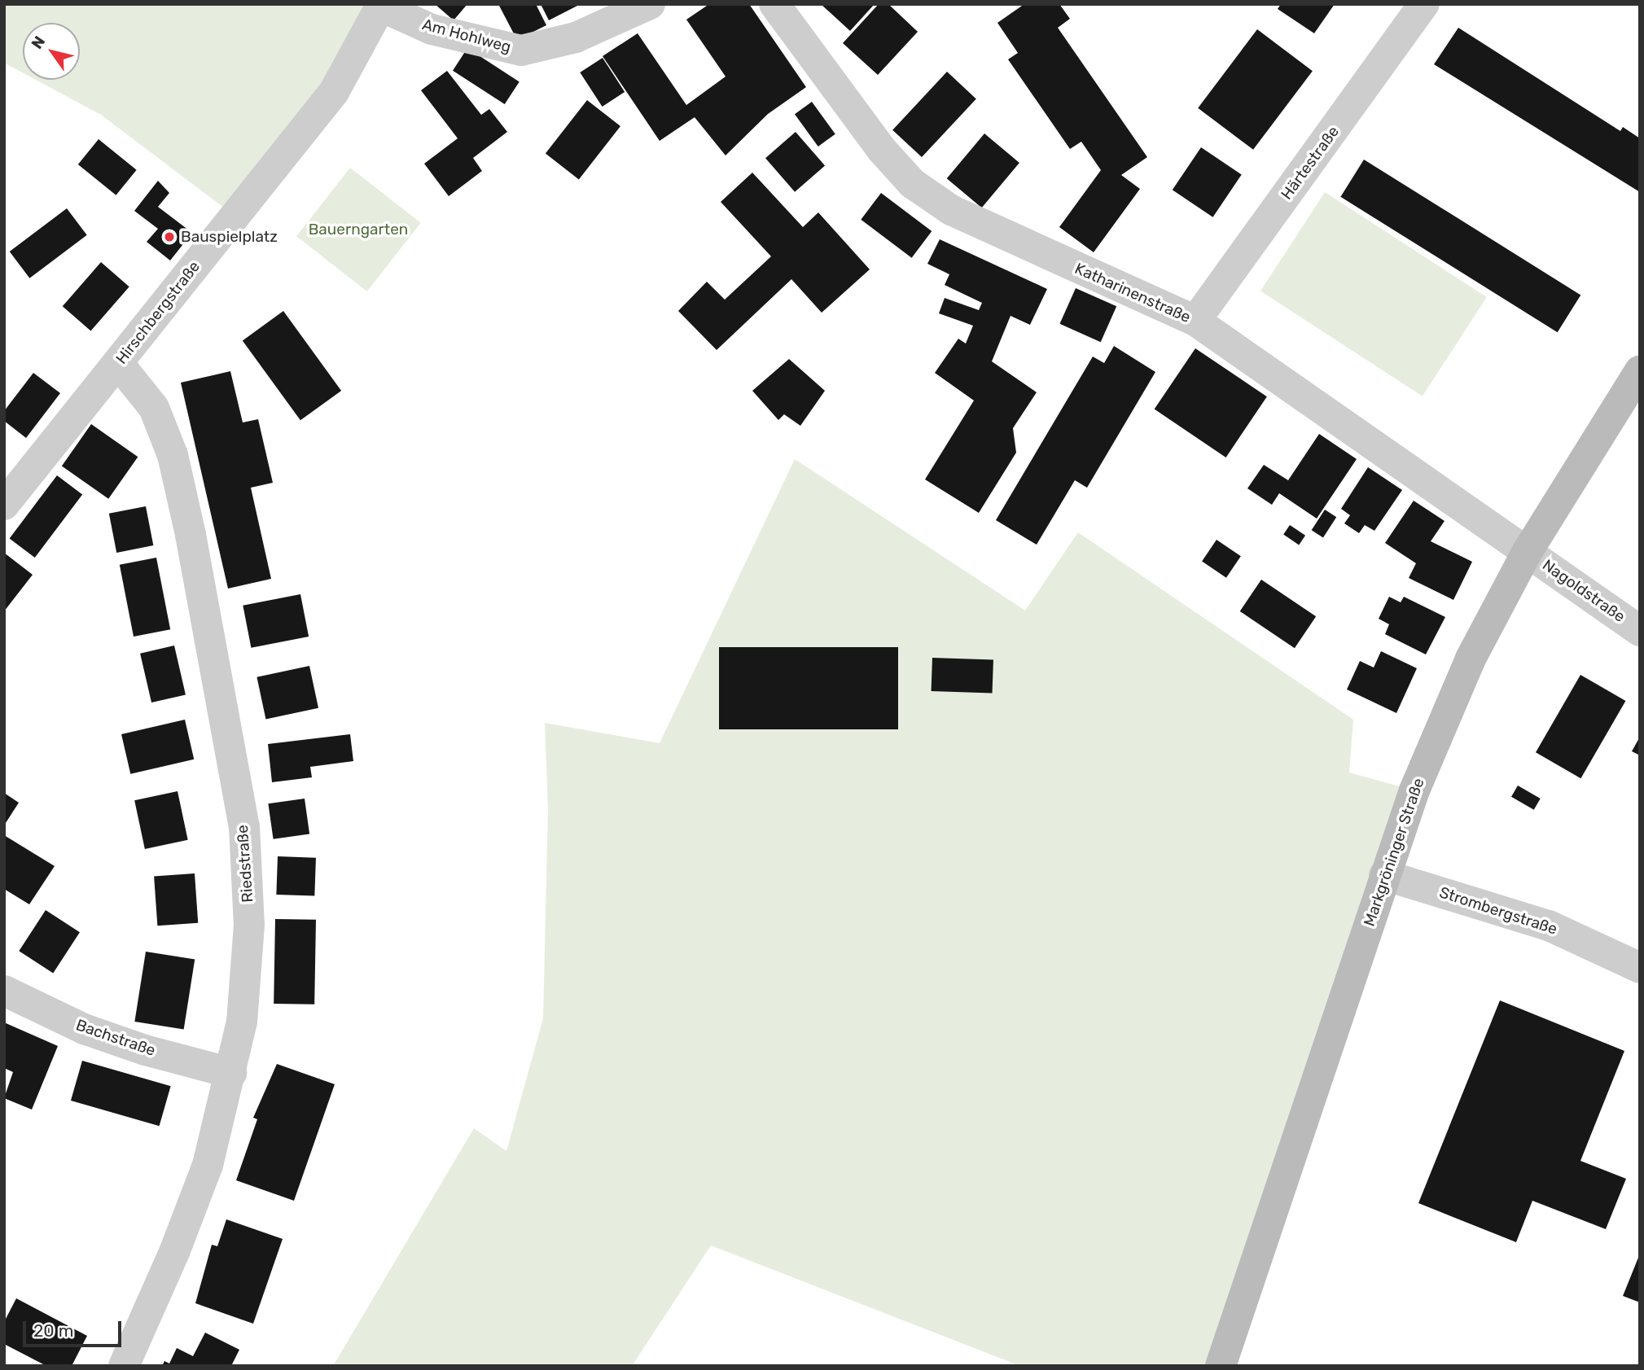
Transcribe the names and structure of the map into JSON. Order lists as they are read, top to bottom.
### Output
{
  "streets": {
    "main road": ["Markgröninger Straße"],
    "street": [
      "Am Hohlweg",
      "Härtestraße",
      "Katharinenstraße",
      "Hirschbergstraße",
      "Nagoldstraße",
      "Riedstraße",
      "Strombergstraße",
      "Bachstraße"
    ]
  },
  "crossings": [
    ["Am Hohlweg", "Hirschbergstraße"],
    ["Härtestraße", "Katharinenstraße"],
    ["Katharinenstraße", "Nagoldstraße"],
    ["Katharinenstraße", "Markgröninger Straße"],
    ["Hirschbergstraße", "Riedstraße"],
    ["Nagoldstraße", "Markgröninger Straße"],
    ["Markgröninger Straße", "Strombergstraße"],
    ["Riedstraße", "Bachstraße"]
  ],
  "parks": ["Bauerngarten"],
  "places": ["Bauspielplatz"],
  "scale_bar": "20 m",
  "north": "top left"
}
